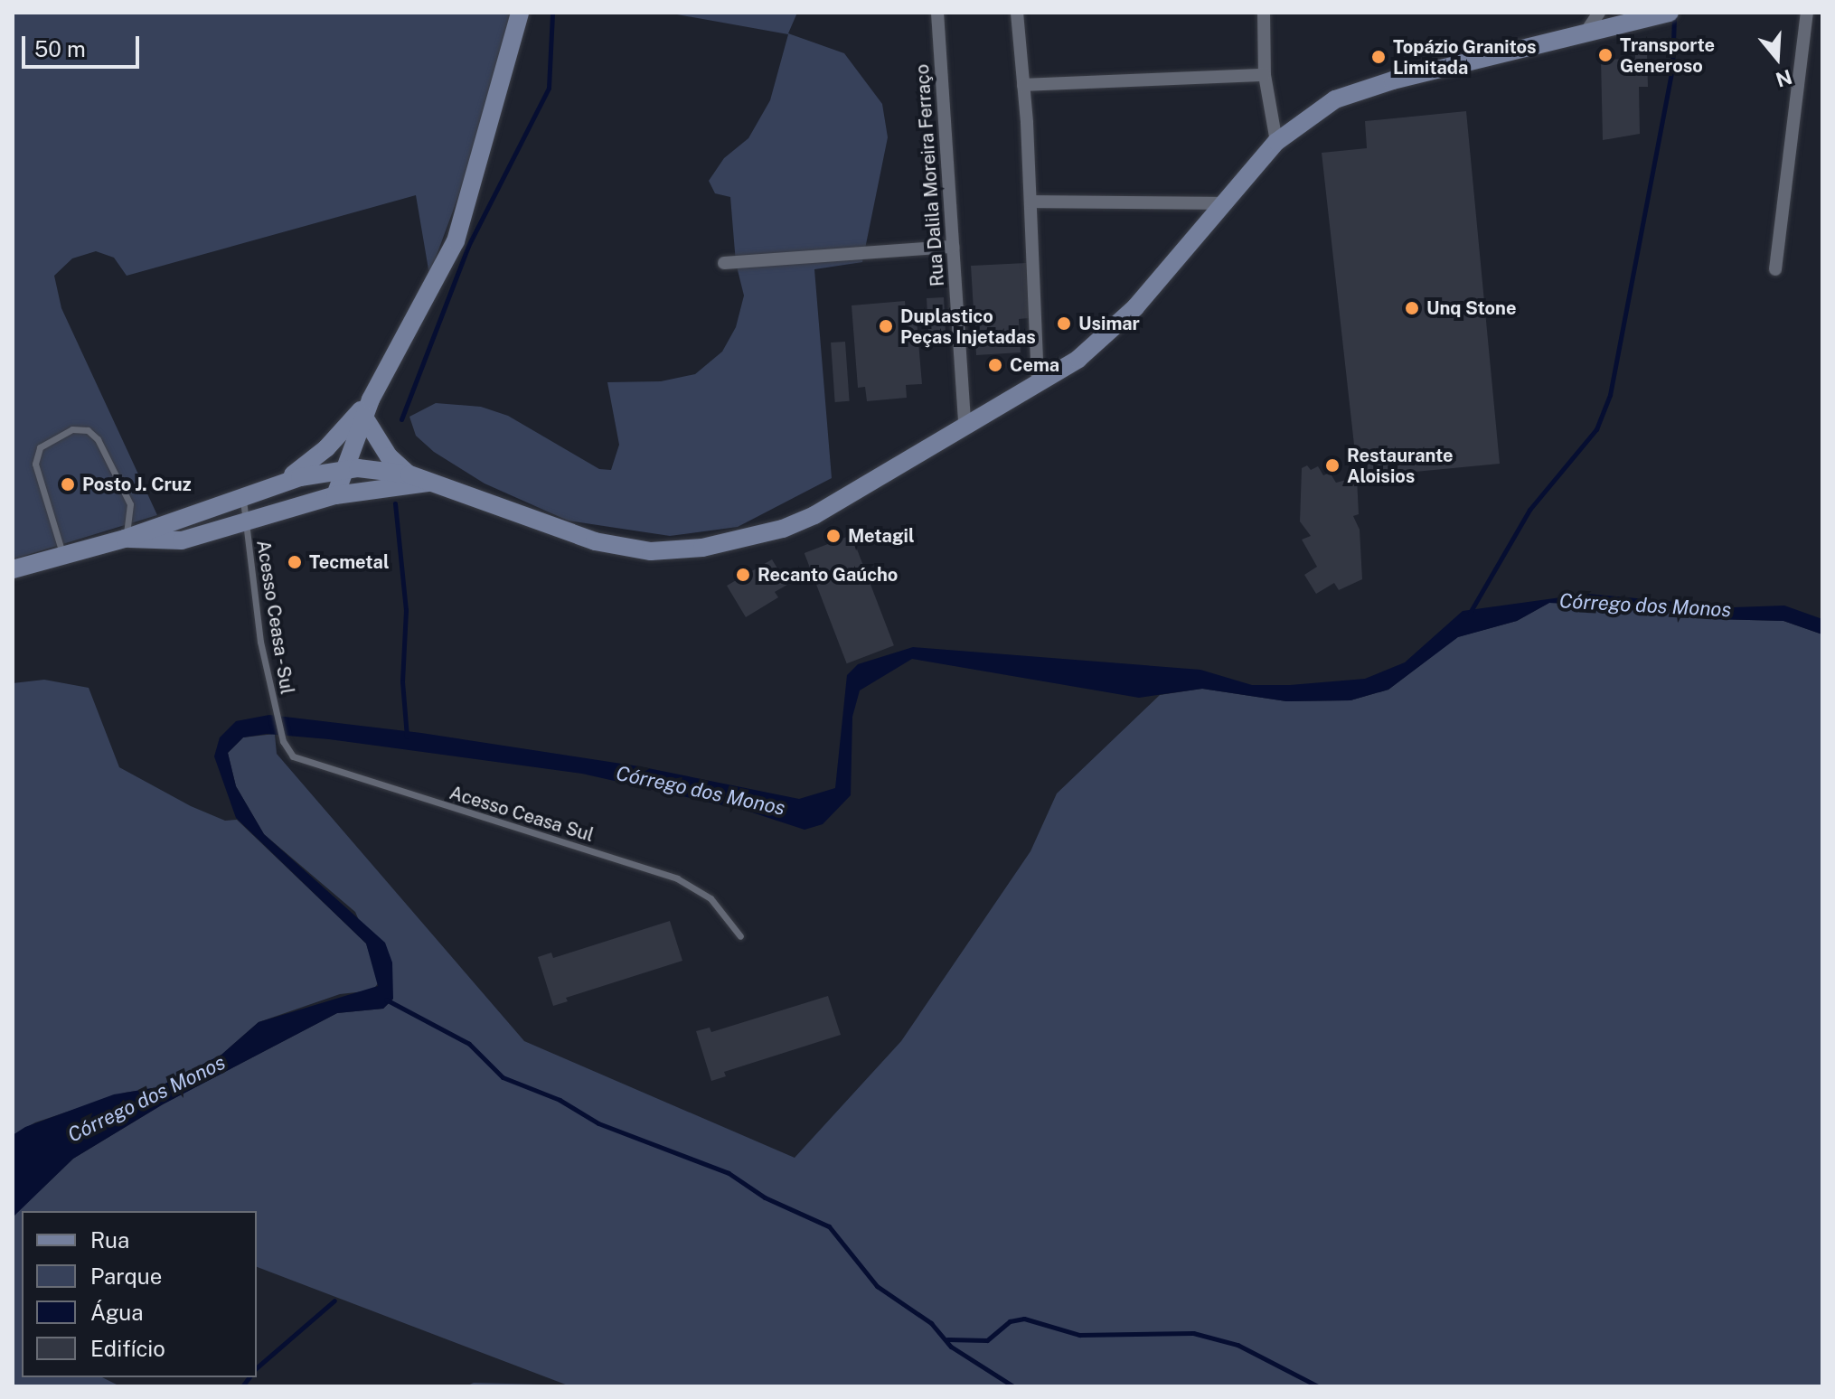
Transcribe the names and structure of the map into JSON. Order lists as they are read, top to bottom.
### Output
{
  "streets": {
    "street": ["Rua Dalila Moreira Ferraço"],
    "lane": ["Acesso Ceasa - Sul", "Acesso Ceasa Sul"]
  },
  "crossings": [
    ["Acesso Ceasa - Sul", "Acesso Ceasa Sul"]
  ],
  "water": ["Córrego dos Monos"],
  "places": [
    "Transporte Generoso",
    "Topázio Granitos Limitada",
    "Unq Stone",
    "Usimar",
    "Duplastico Peças Injetadas",
    "Cema",
    "Restaurante Aloisios",
    "Posto J. Cruz",
    "Metagil",
    "Tecmetal",
    "Recanto Gaúcho"
  ],
  "legend": [
    "Rua",
    "Parque",
    "Água",
    "Edifício"
  ],
  "scale_bar": "50 m",
  "north": "bottom"
}
